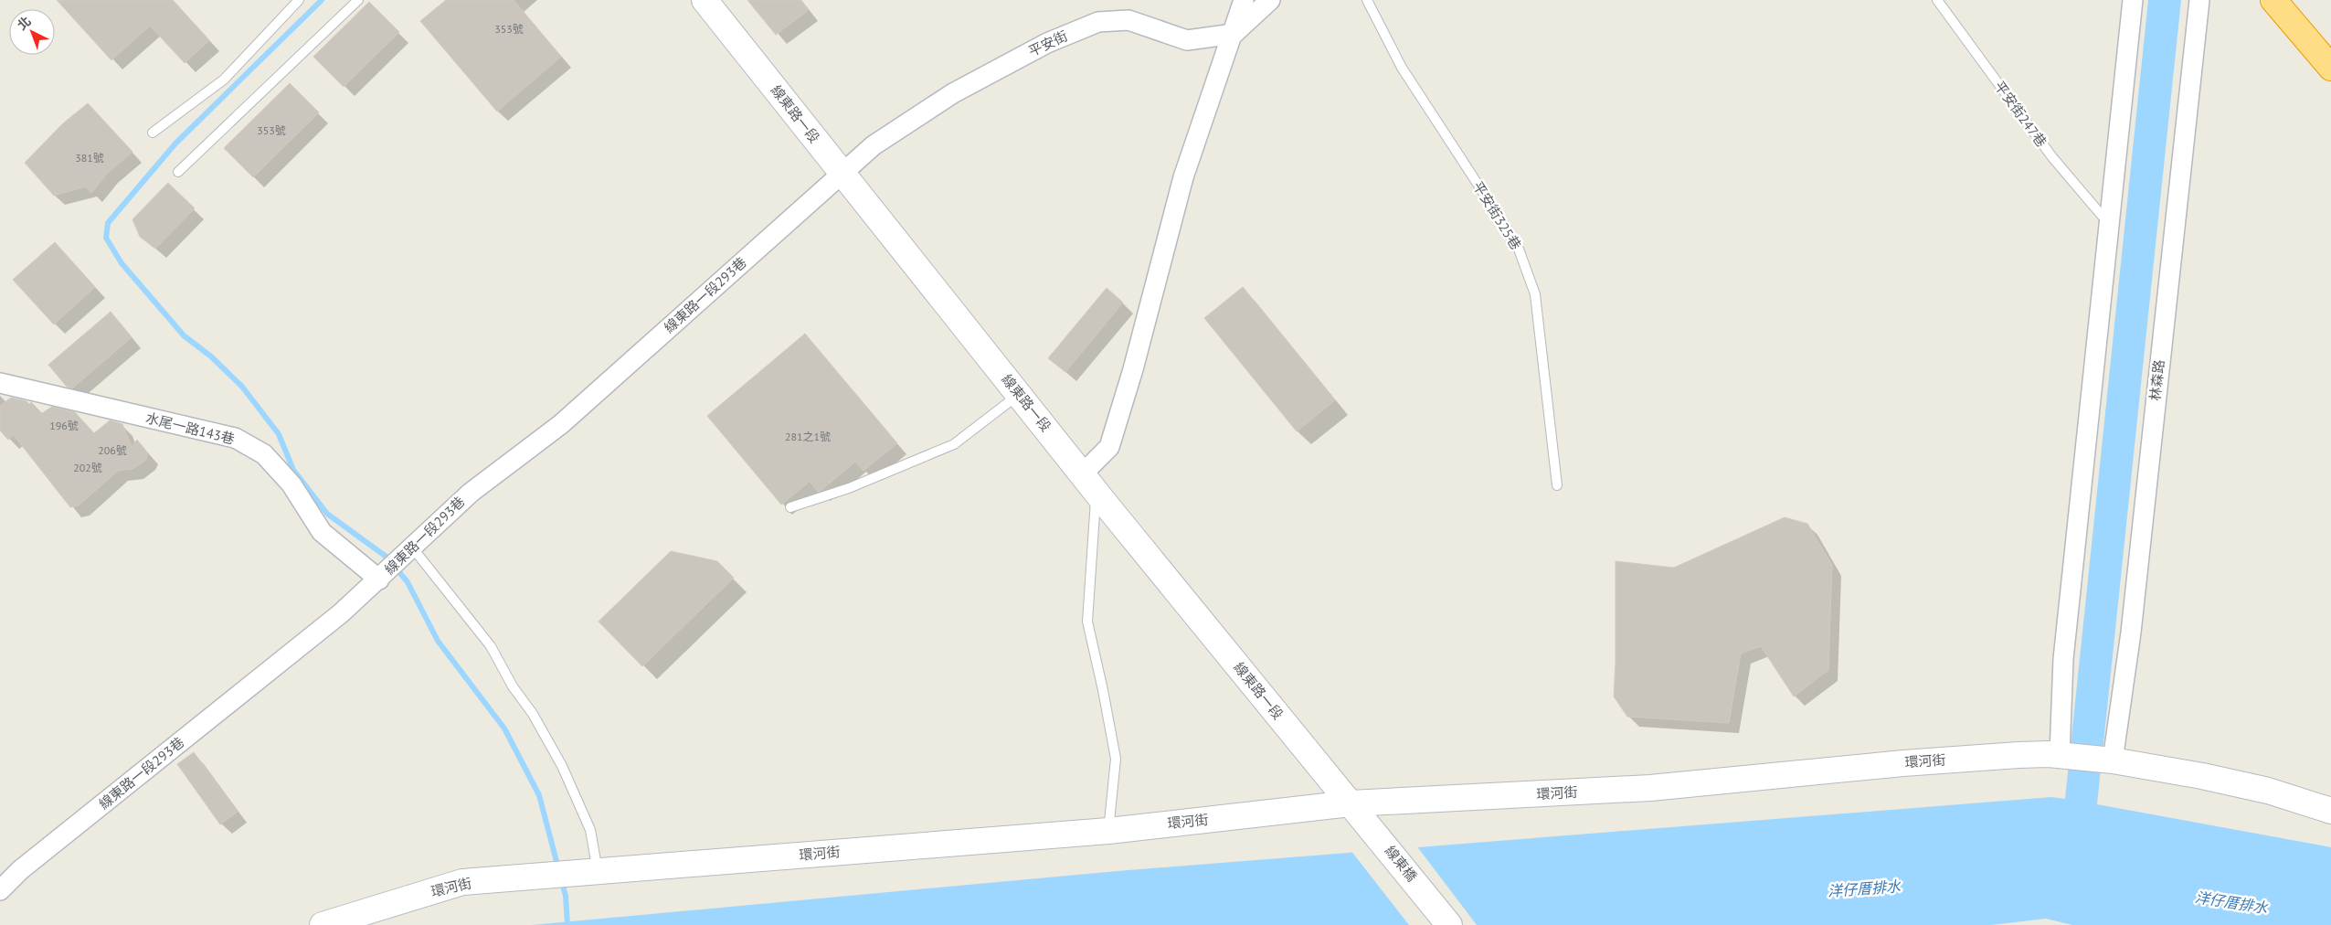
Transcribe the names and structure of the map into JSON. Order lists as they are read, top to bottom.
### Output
{
  "streets": {
    "street": [
      "平安街",
      "線東路一段",
      "線東路一段293巷",
      "林森路",
      "水尾一路143巷",
      "環河街",
      "線東橋"
    ],
    "lane": ["平安街247巷", "平安街325巷"]
  },
  "crossings": [
    ["平安街", "線東路一段"],
    ["平安街", "線東路一段293巷"],
    ["線東路一段", "線東路一段293巷"],
    ["線東路一段", "環河街"],
    ["線東路一段", "線東橋"],
    ["線東路一段293巷", "水尾一路143巷"],
    ["林森路", "環河街"],
    ["環河街", "線東橋"]
  ],
  "water": ["洋仔厝排水"],
  "house_numbers": [
    "353號",
    "353號",
    "381號",
    "196號",
    "281之1號",
    "206號",
    "202號"
  ],
  "north": "top left"
}
